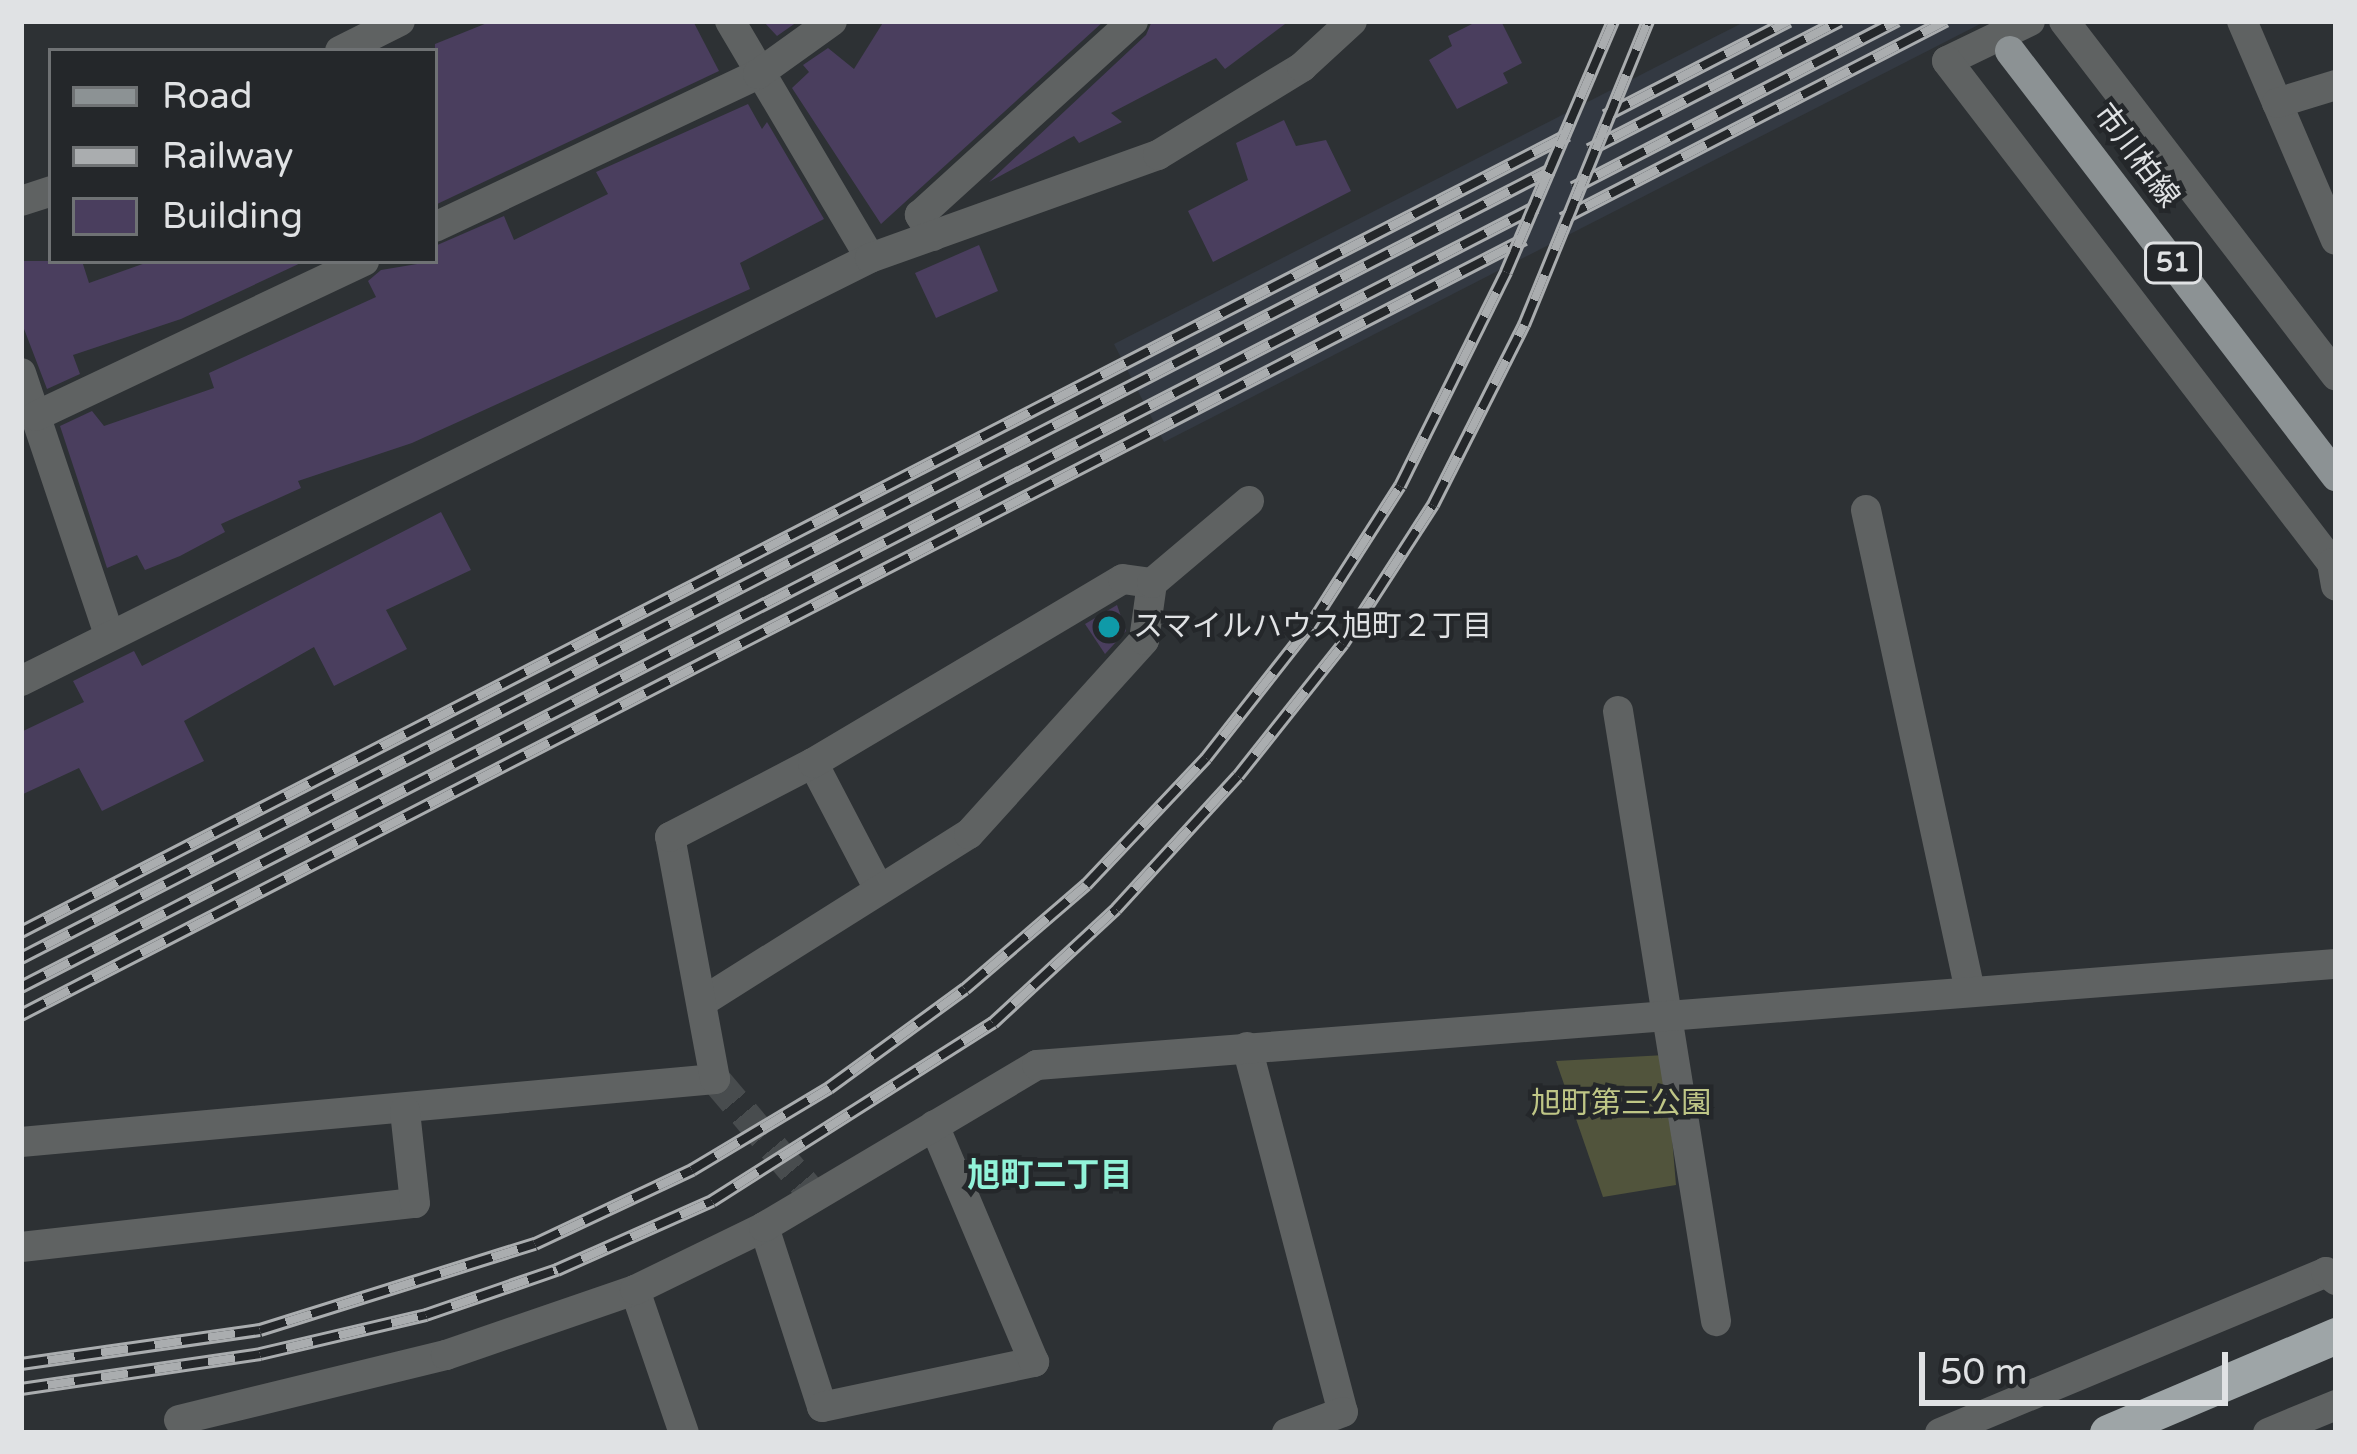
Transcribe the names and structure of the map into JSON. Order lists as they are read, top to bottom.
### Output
{
  "streets": {
    "main road": ["市川柏線", "51"]
  },
  "districts": ["旭町二丁目"],
  "parks": ["旭町第三公園"],
  "places": ["スマイルハウス旭町２丁目"],
  "legend": ["Road", "Railway", "Building"],
  "scale_bar": "50 m"
}
